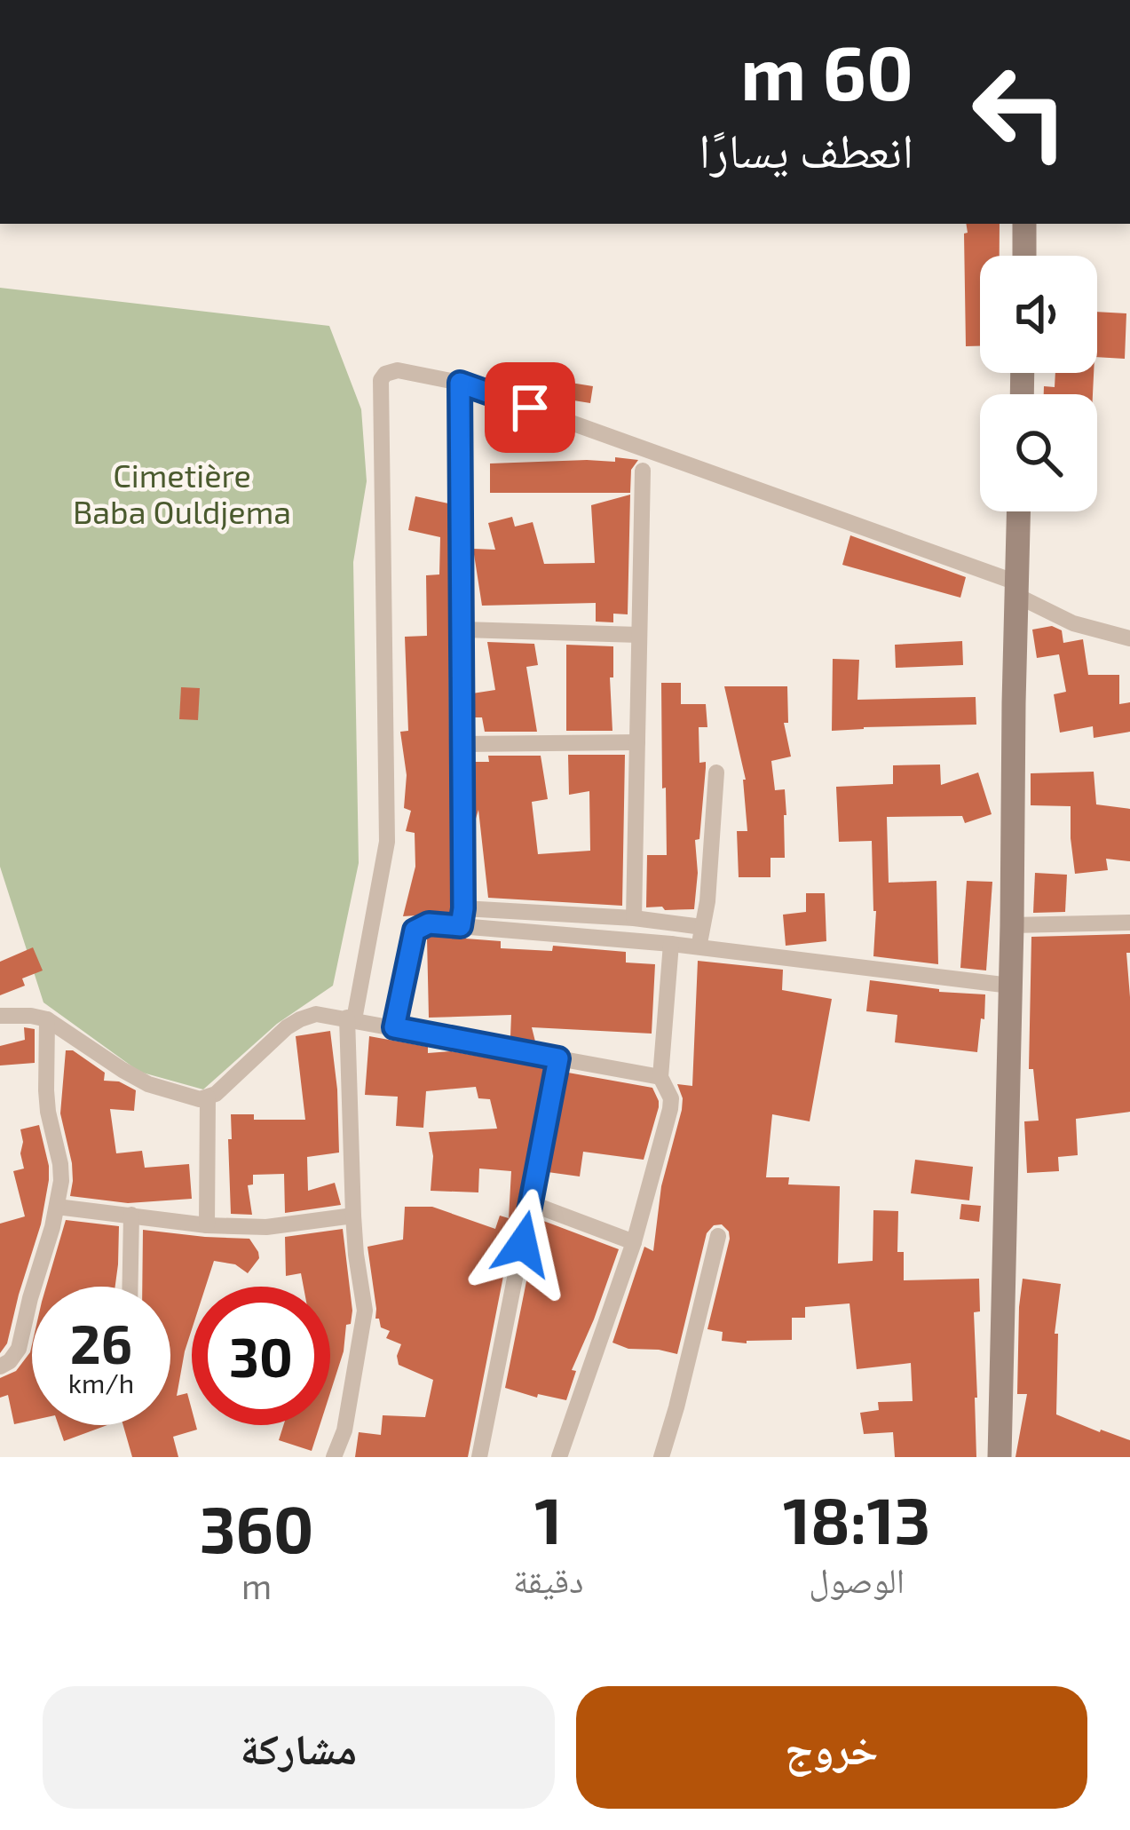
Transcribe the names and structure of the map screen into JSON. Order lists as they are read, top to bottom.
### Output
{
  "parks": ["Cimetière Baba Ouldjema"],
  "page": {
    "turn": ["60 m", "انعطف يسارًا"],
    "speed": "26 km/h",
    "limit": "30",
    "eta": [
      "18:13",
      "الوصول",
      "1",
      "دقيقة",
      "360",
      "m"
    ],
    "buttons": ["خروج", "مشاركة"]
  }
}
